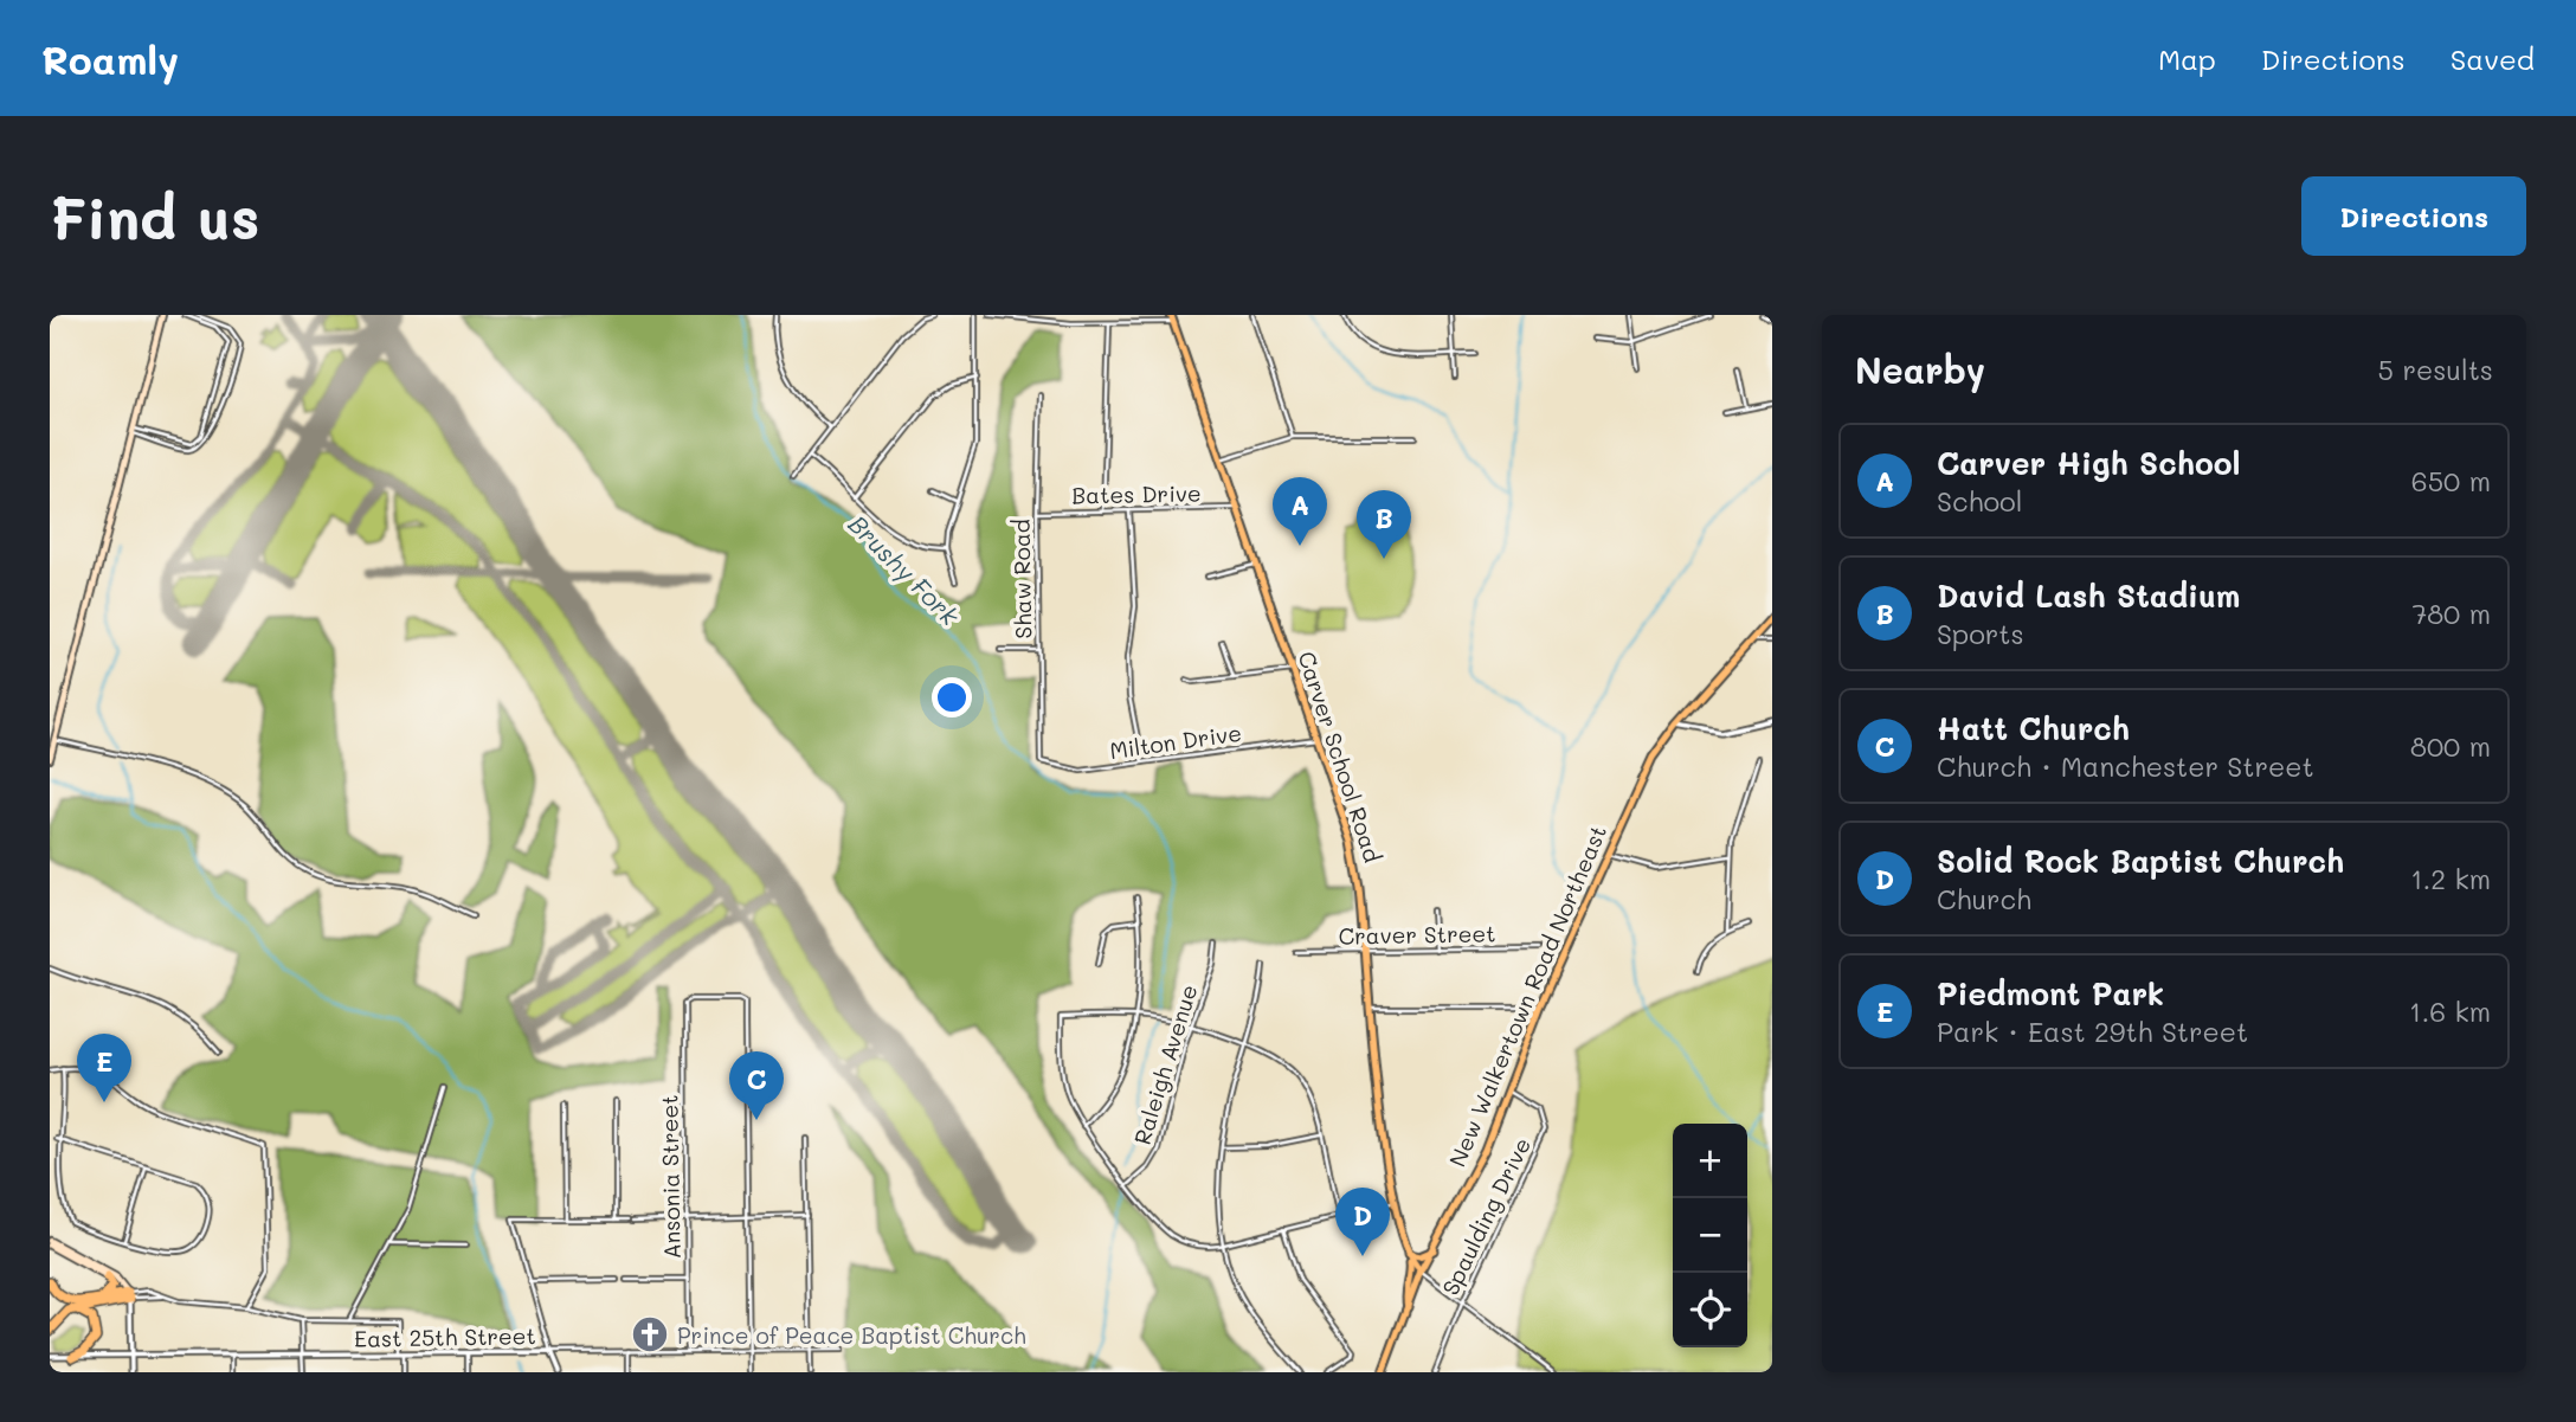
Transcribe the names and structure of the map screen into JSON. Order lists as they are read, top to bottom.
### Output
{
  "streets": {
    "main road": ["Carver School Road", "New Walkertown Road Northeast"],
    "street": [
      "Bates Drive",
      "Shaw Road",
      "Milton Drive",
      "Craver Street",
      "Raleigh Avenue",
      "Ansonia Street",
      "Spaulding Drive",
      "East 25th Street"
    ]
  },
  "crossings": [
    ["Bates Drive", "Shaw Road"],
    ["Bates Drive", "Carver School Road"],
    ["Shaw Road", "Milton Drive"],
    ["Milton Drive", "Carver School Road"],
    ["Carver School Road", "Craver Street"],
    ["Carver School Road", "New Walkertown Road Northeast"],
    ["New Walkertown Road Northeast", "Spaulding Drive"],
    ["Ansonia Street", "East 25th Street"]
  ],
  "water": ["Brushy Fork"],
  "places": {
    "church": ["Prince of Peace Baptist Church"]
  },
  "page": {
    "header": "Roamly",
    "nav": ["Map", "Directions", "Saved"],
    "buttons": "Directions",
    "title": "Find us",
    "heading": ["Nearby", "5 results"],
    "list": [
      {
        "mark": "A",
        "name": "Carver High School",
        "note": "School",
        "value": "650 m"
      },
      {
        "mark": "B",
        "name": "David Lash Stadium",
        "note": "Sports",
        "value": "780 m"
      },
      {
        "mark": "C",
        "name": "Hatt Church",
        "note": "Church · Manchester Street",
        "value": "800 m"
      },
      {
        "mark": "D",
        "name": "Solid Rock Baptist Church",
        "note": "Church",
        "value": "1.2 km"
      },
      {
        "mark": "E",
        "name": "Piedmont Park",
        "note": "Park · East 29th Street",
        "value": "1.6 km"
      }
    ],
    "pins": [
      "A",
      "B",
      "E",
      "C",
      "D"
    ],
    "map_buttons": ["+", "−"]
  }
}
